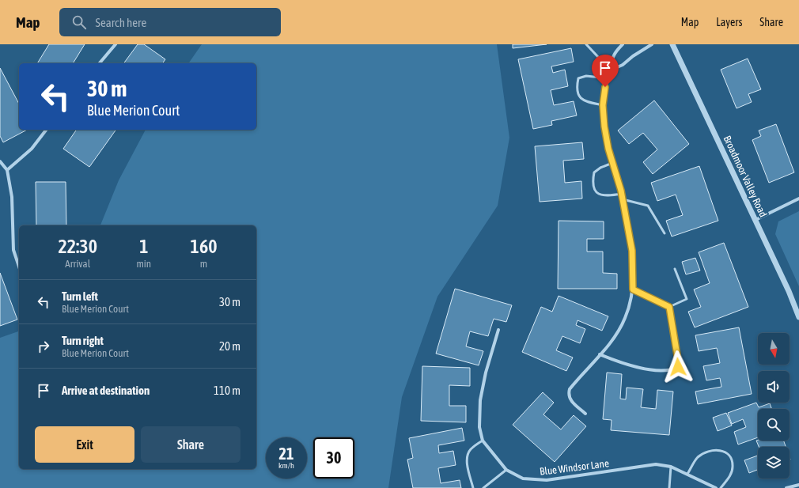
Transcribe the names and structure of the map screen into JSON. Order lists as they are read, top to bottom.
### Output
{
  "streets": {
    "street": ["Broadmoor Valley Road", "Blue Windsor Lane"]
  },
  "north": "bottom",
  "page": {
    "header": "Map",
    "search": "Search here",
    "nav": ["Map", "Layers", "Share"],
    "turn": ["30 m", "Blue Merion Court"],
    "eta": [
      "22:30",
      "Arrival",
      "1",
      "min",
      "160",
      "m"
    ],
    "list": [
      {
        "name": "Turn left",
        "note": "Blue Merion Court",
        "value": "30 m"
      },
      {
        "name": "Turn right",
        "note": "Blue Merion Court",
        "value": "20 m"
      },
      {
        "name": "Arrive at destination",
        "value": "110 m"
      }
    ],
    "buttons": ["Exit", "Share"],
    "speed": "21 km/h",
    "limit": "30"
  }
}
